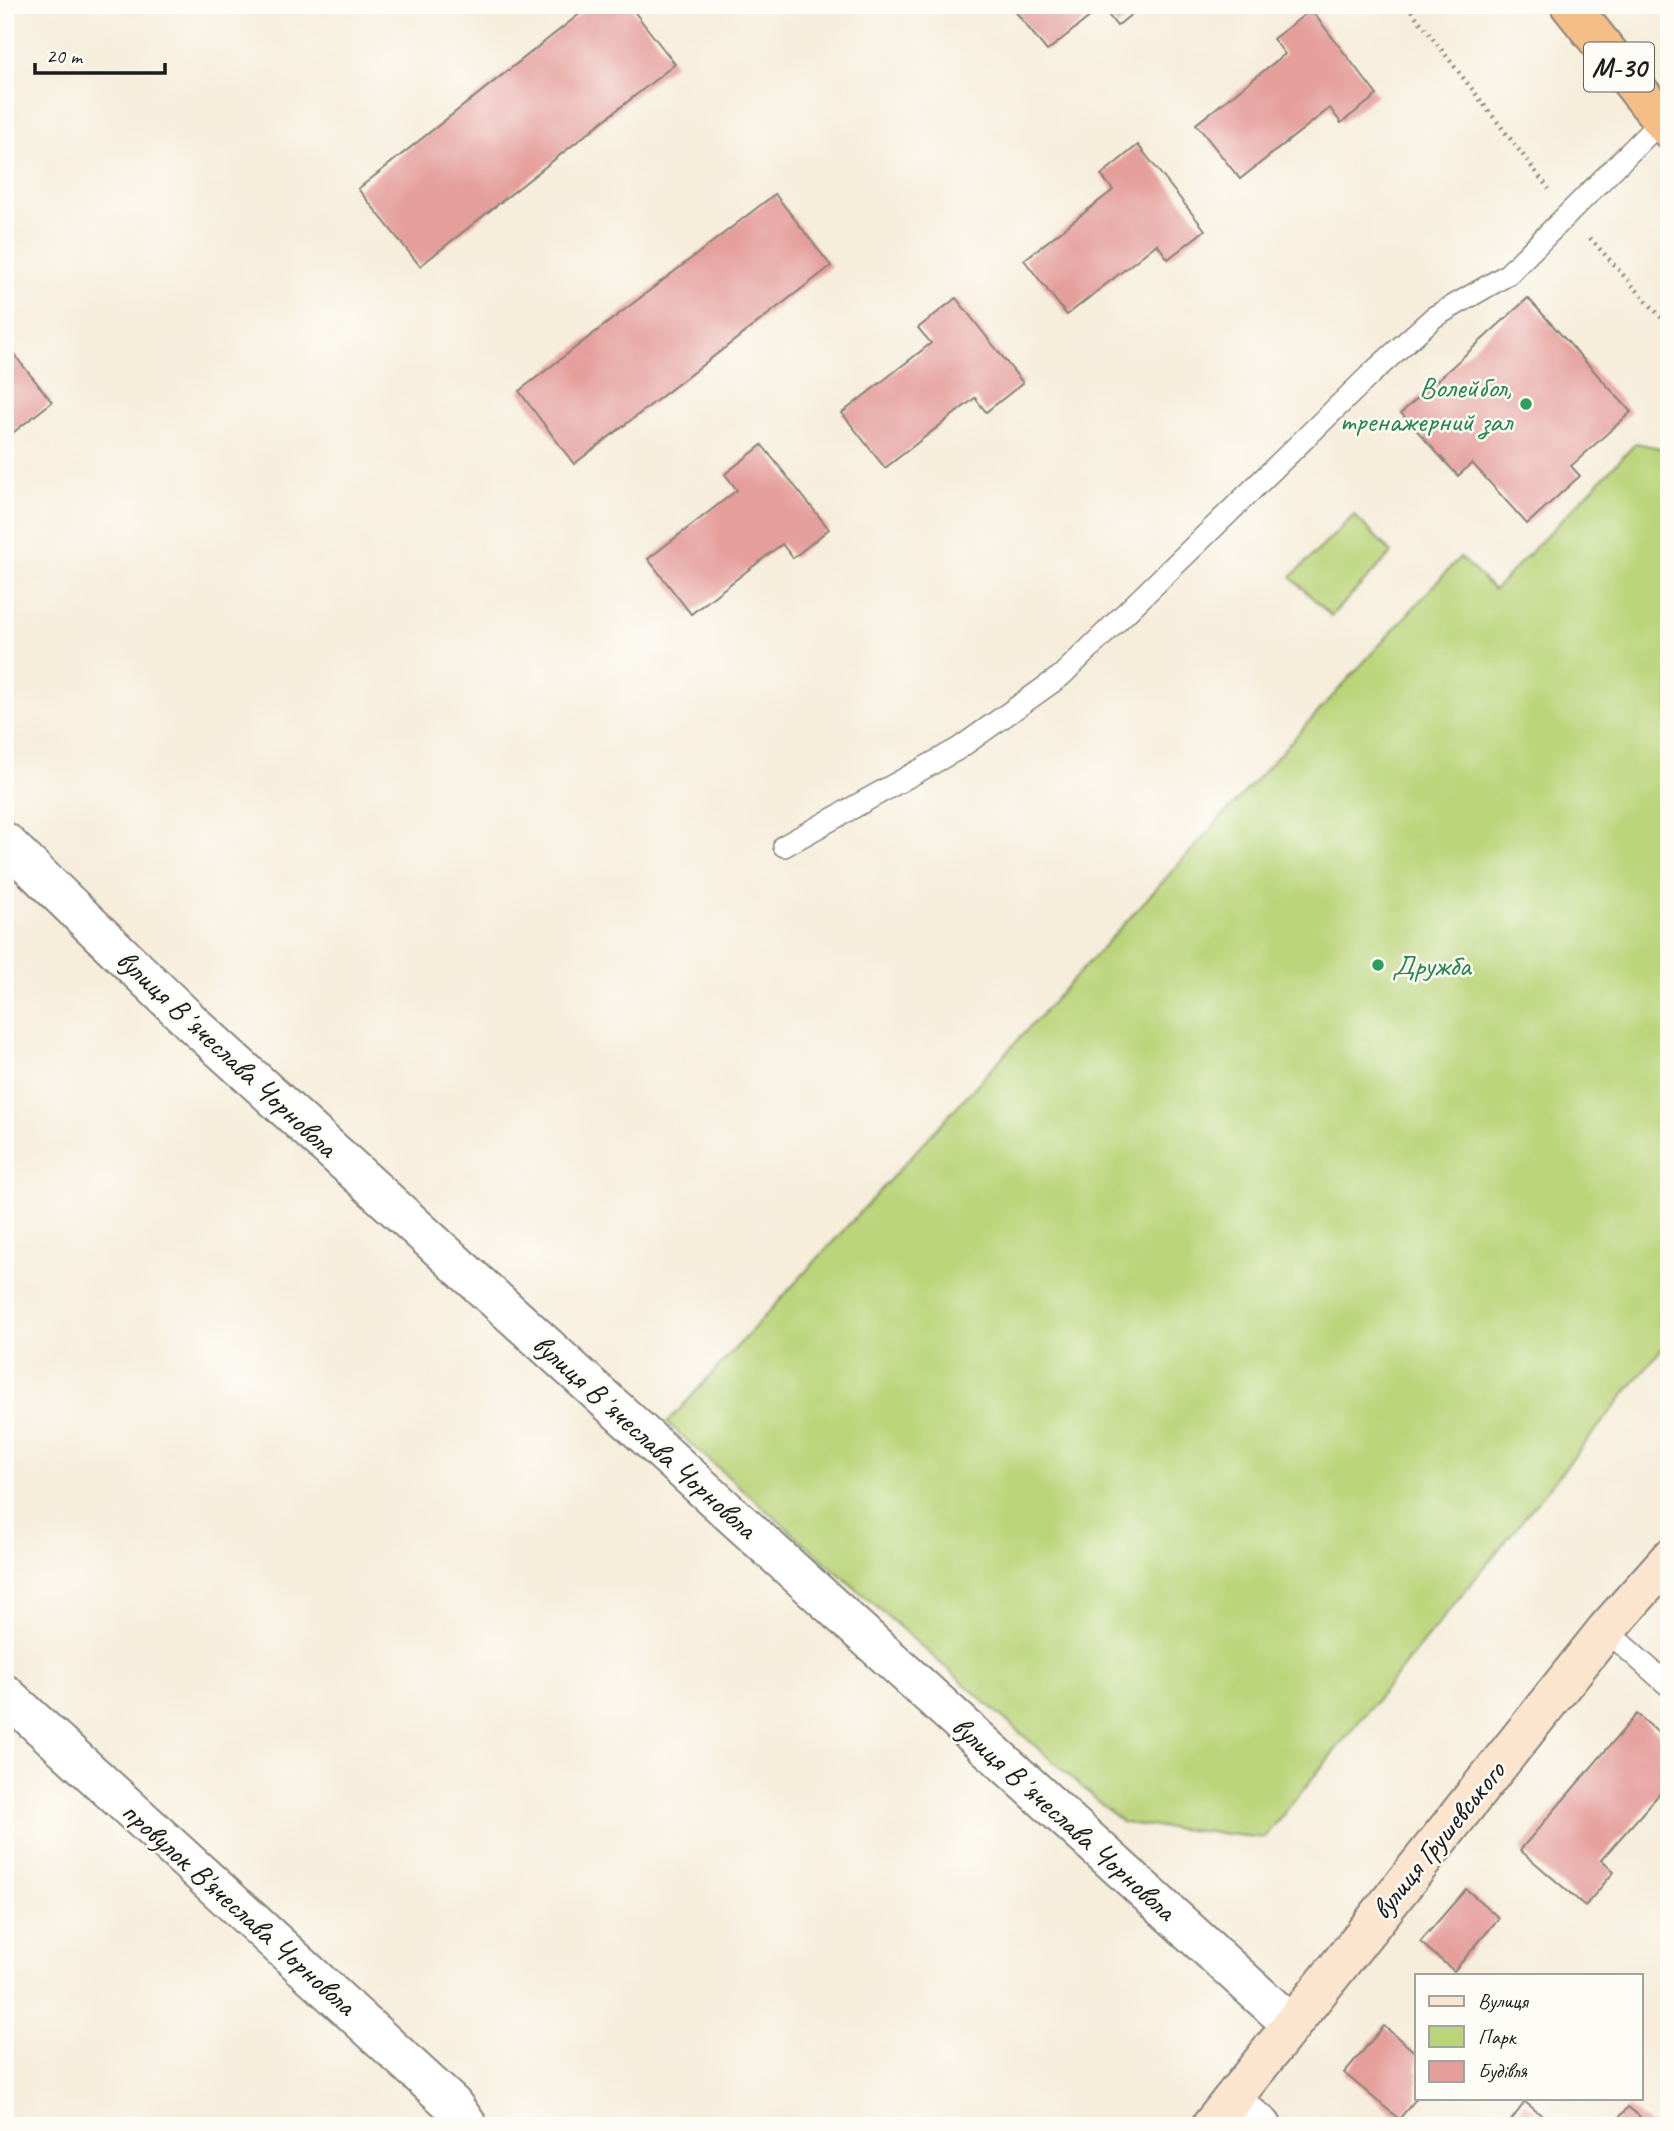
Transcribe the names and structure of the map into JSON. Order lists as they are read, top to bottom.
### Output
{
  "streets": {
    "highway": ["М-30"],
    "street": ["вулиця Вʼячеслава Чорновола", "вулиця Грушевського", "провулок В'ячеслава Чорновола"]
  },
  "crossings": [
    ["вулиця Вʼячеслава Чорновола", "вулиця Грушевського"]
  ],
  "places": ["Волейбол, тренажерний зал", "Дружба"],
  "legend": ["Вулиця", "Парк", "Будівля"],
  "scale_bar": "20 m"
}
